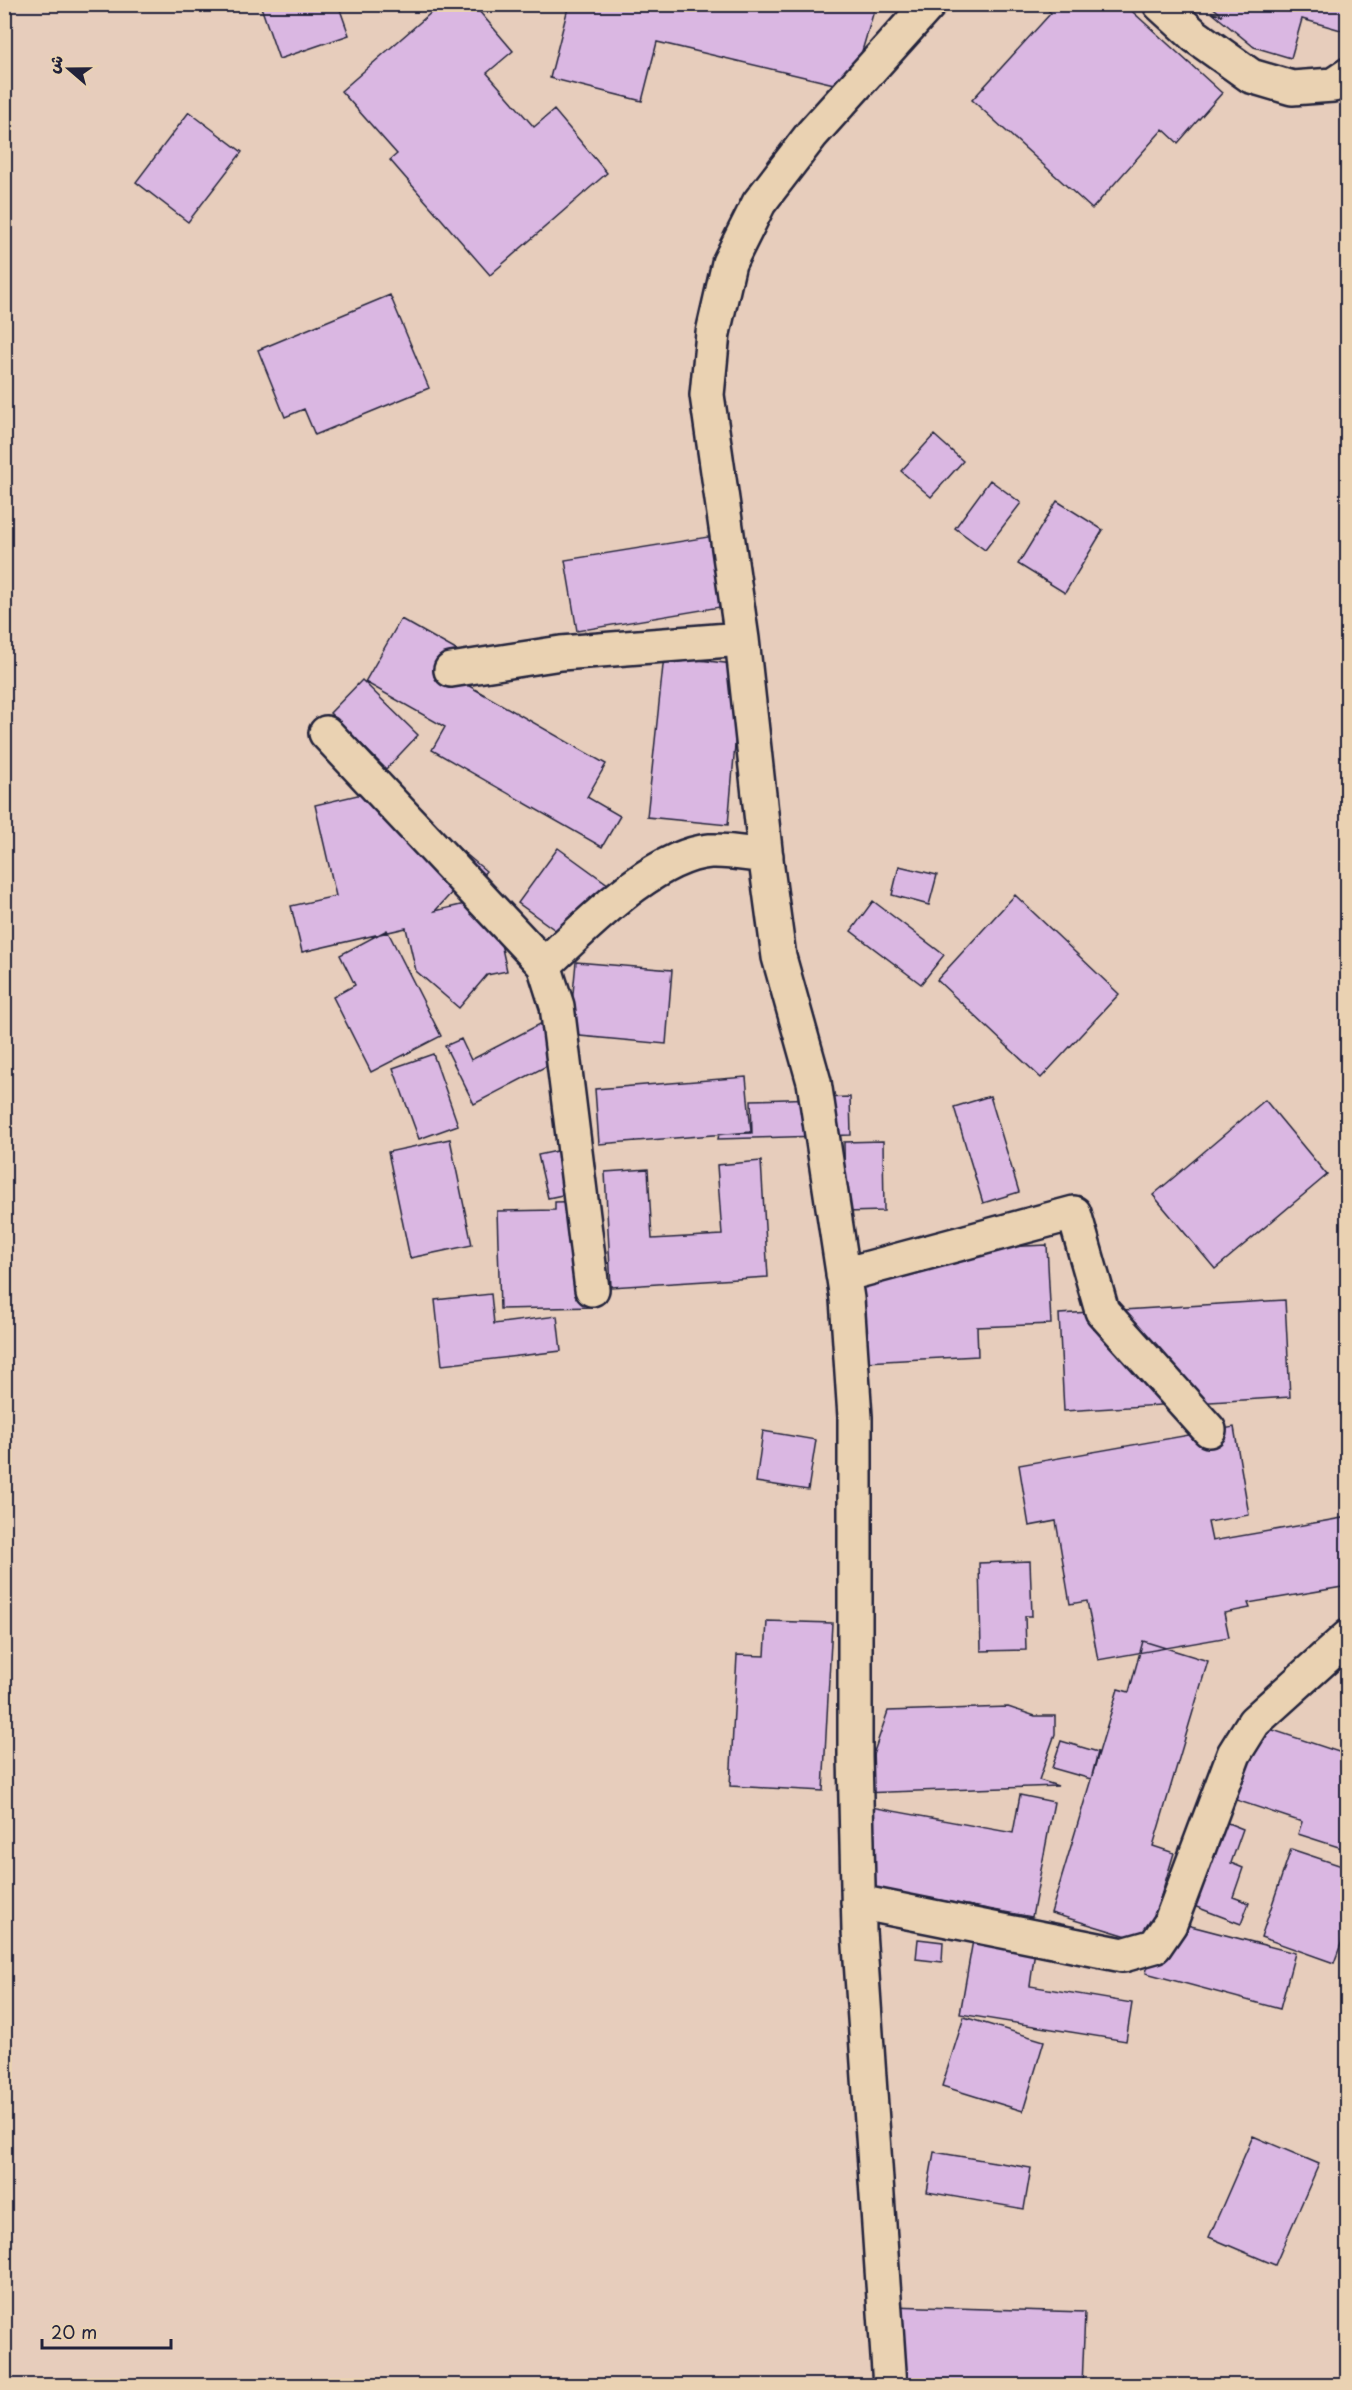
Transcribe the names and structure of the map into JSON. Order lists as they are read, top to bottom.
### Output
{
  "scale_bar": "20 m",
  "north": "left"
}
